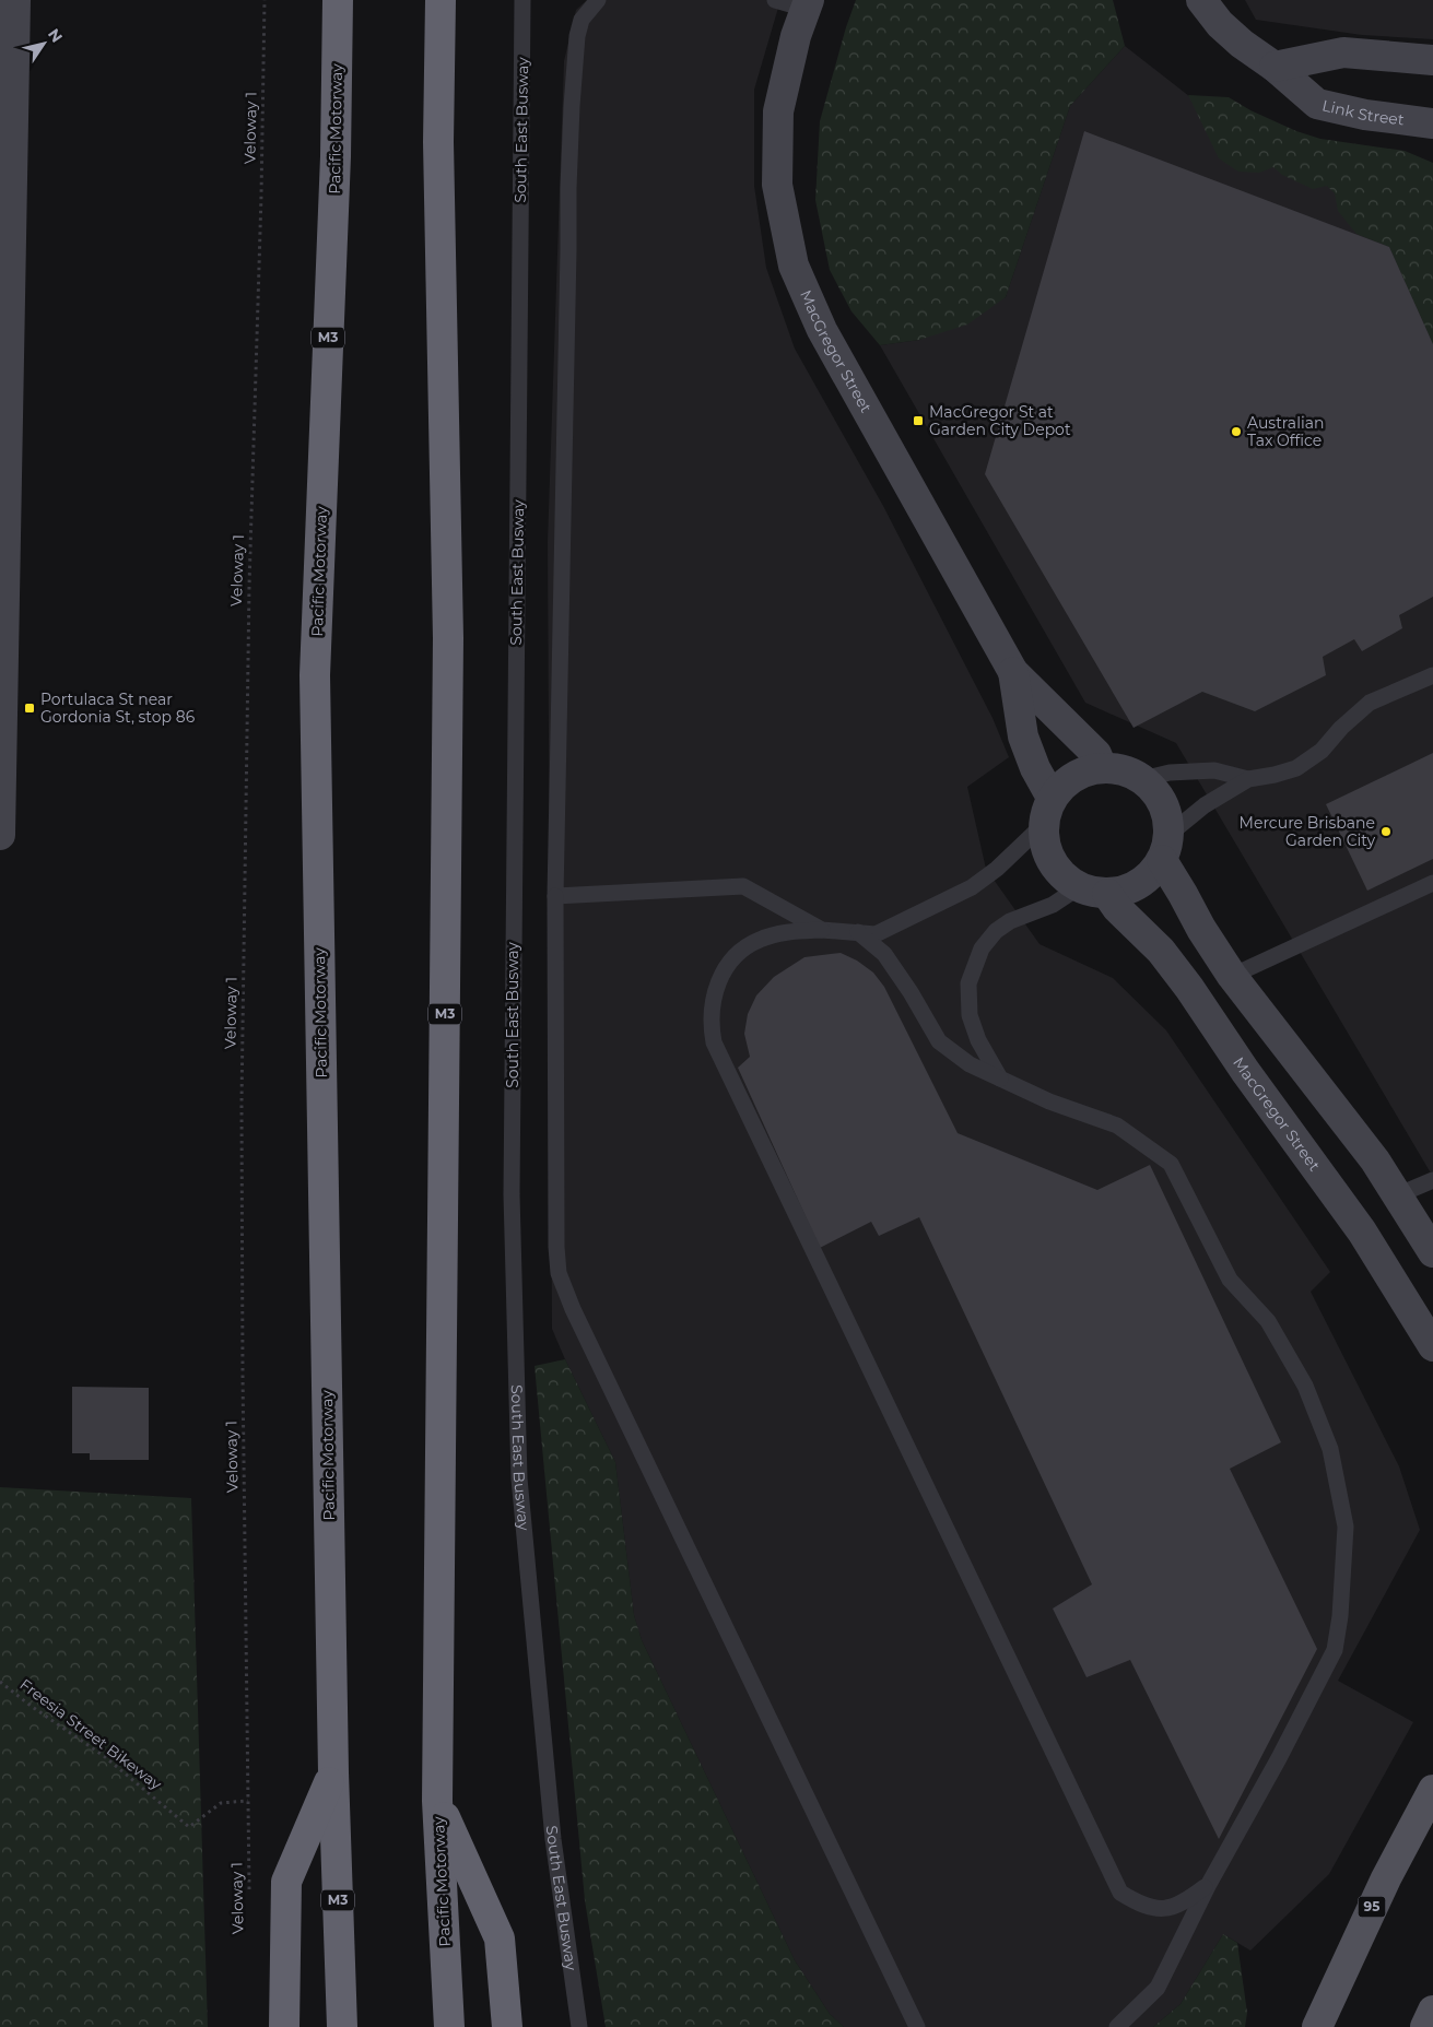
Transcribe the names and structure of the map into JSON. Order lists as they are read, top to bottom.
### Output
{
  "streets": {
    "highway": ["Pacific Motorway", "M3"],
    "main road": ["95"],
    "street": ["Link Street", "MacGregor Street"],
    "lane": ["South East Busway"],
    "path": ["Veloway 1", "Freesia Street Bikeway"]
  },
  "crossings": [
    ["Veloway 1", "Freesia Street Bikeway"]
  ],
  "places": {
    "transit": ["MacGregor St at Garden City Depot", "Portulaca St near Gordonia St, stop 86"],
    "other": ["Australian Tax Office", "Mercure Brisbane Garden City"]
  },
  "north": "top right"
}
